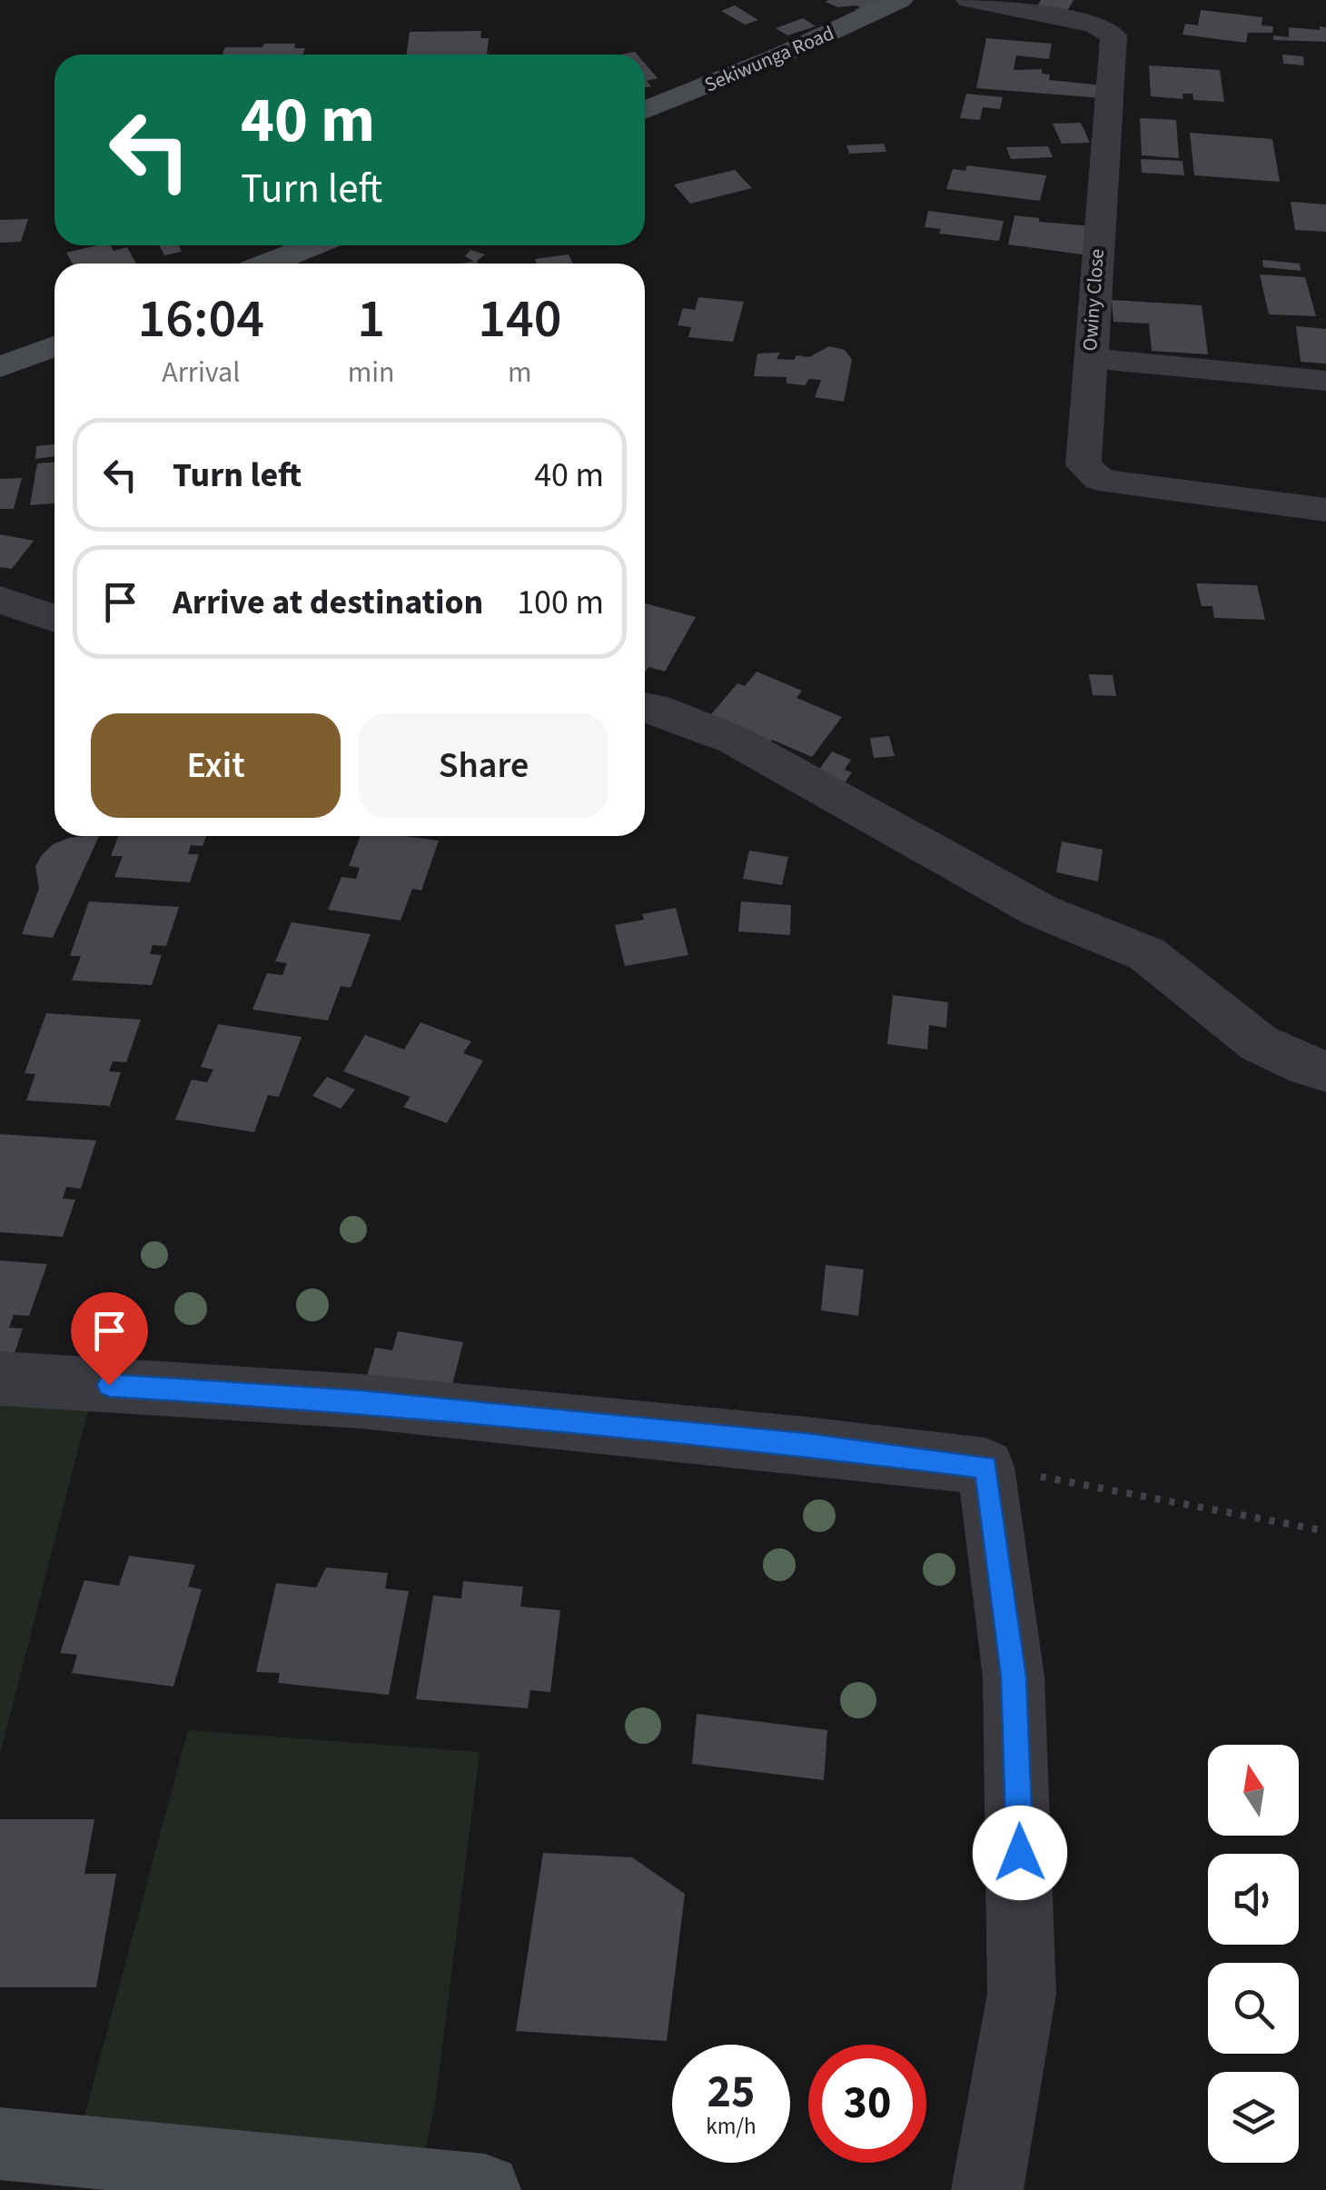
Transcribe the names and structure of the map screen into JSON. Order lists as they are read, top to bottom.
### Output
{
  "streets": {
    "main road": ["Sekiwunga Road"],
    "street": ["Owiny Close"]
  },
  "north": "top",
  "page": {
    "turn": ["40 m", "Turn left"],
    "eta": [
      "16:04",
      "Arrival",
      "1",
      "min",
      "140",
      "m"
    ],
    "list": [
      {
        "name": "Turn left",
        "value": "40 m"
      },
      {
        "name": "Arrive at destination",
        "value": "100 m"
      }
    ],
    "buttons": ["Exit", "Share"],
    "speed": "25 km/h",
    "limit": "30"
  }
}
